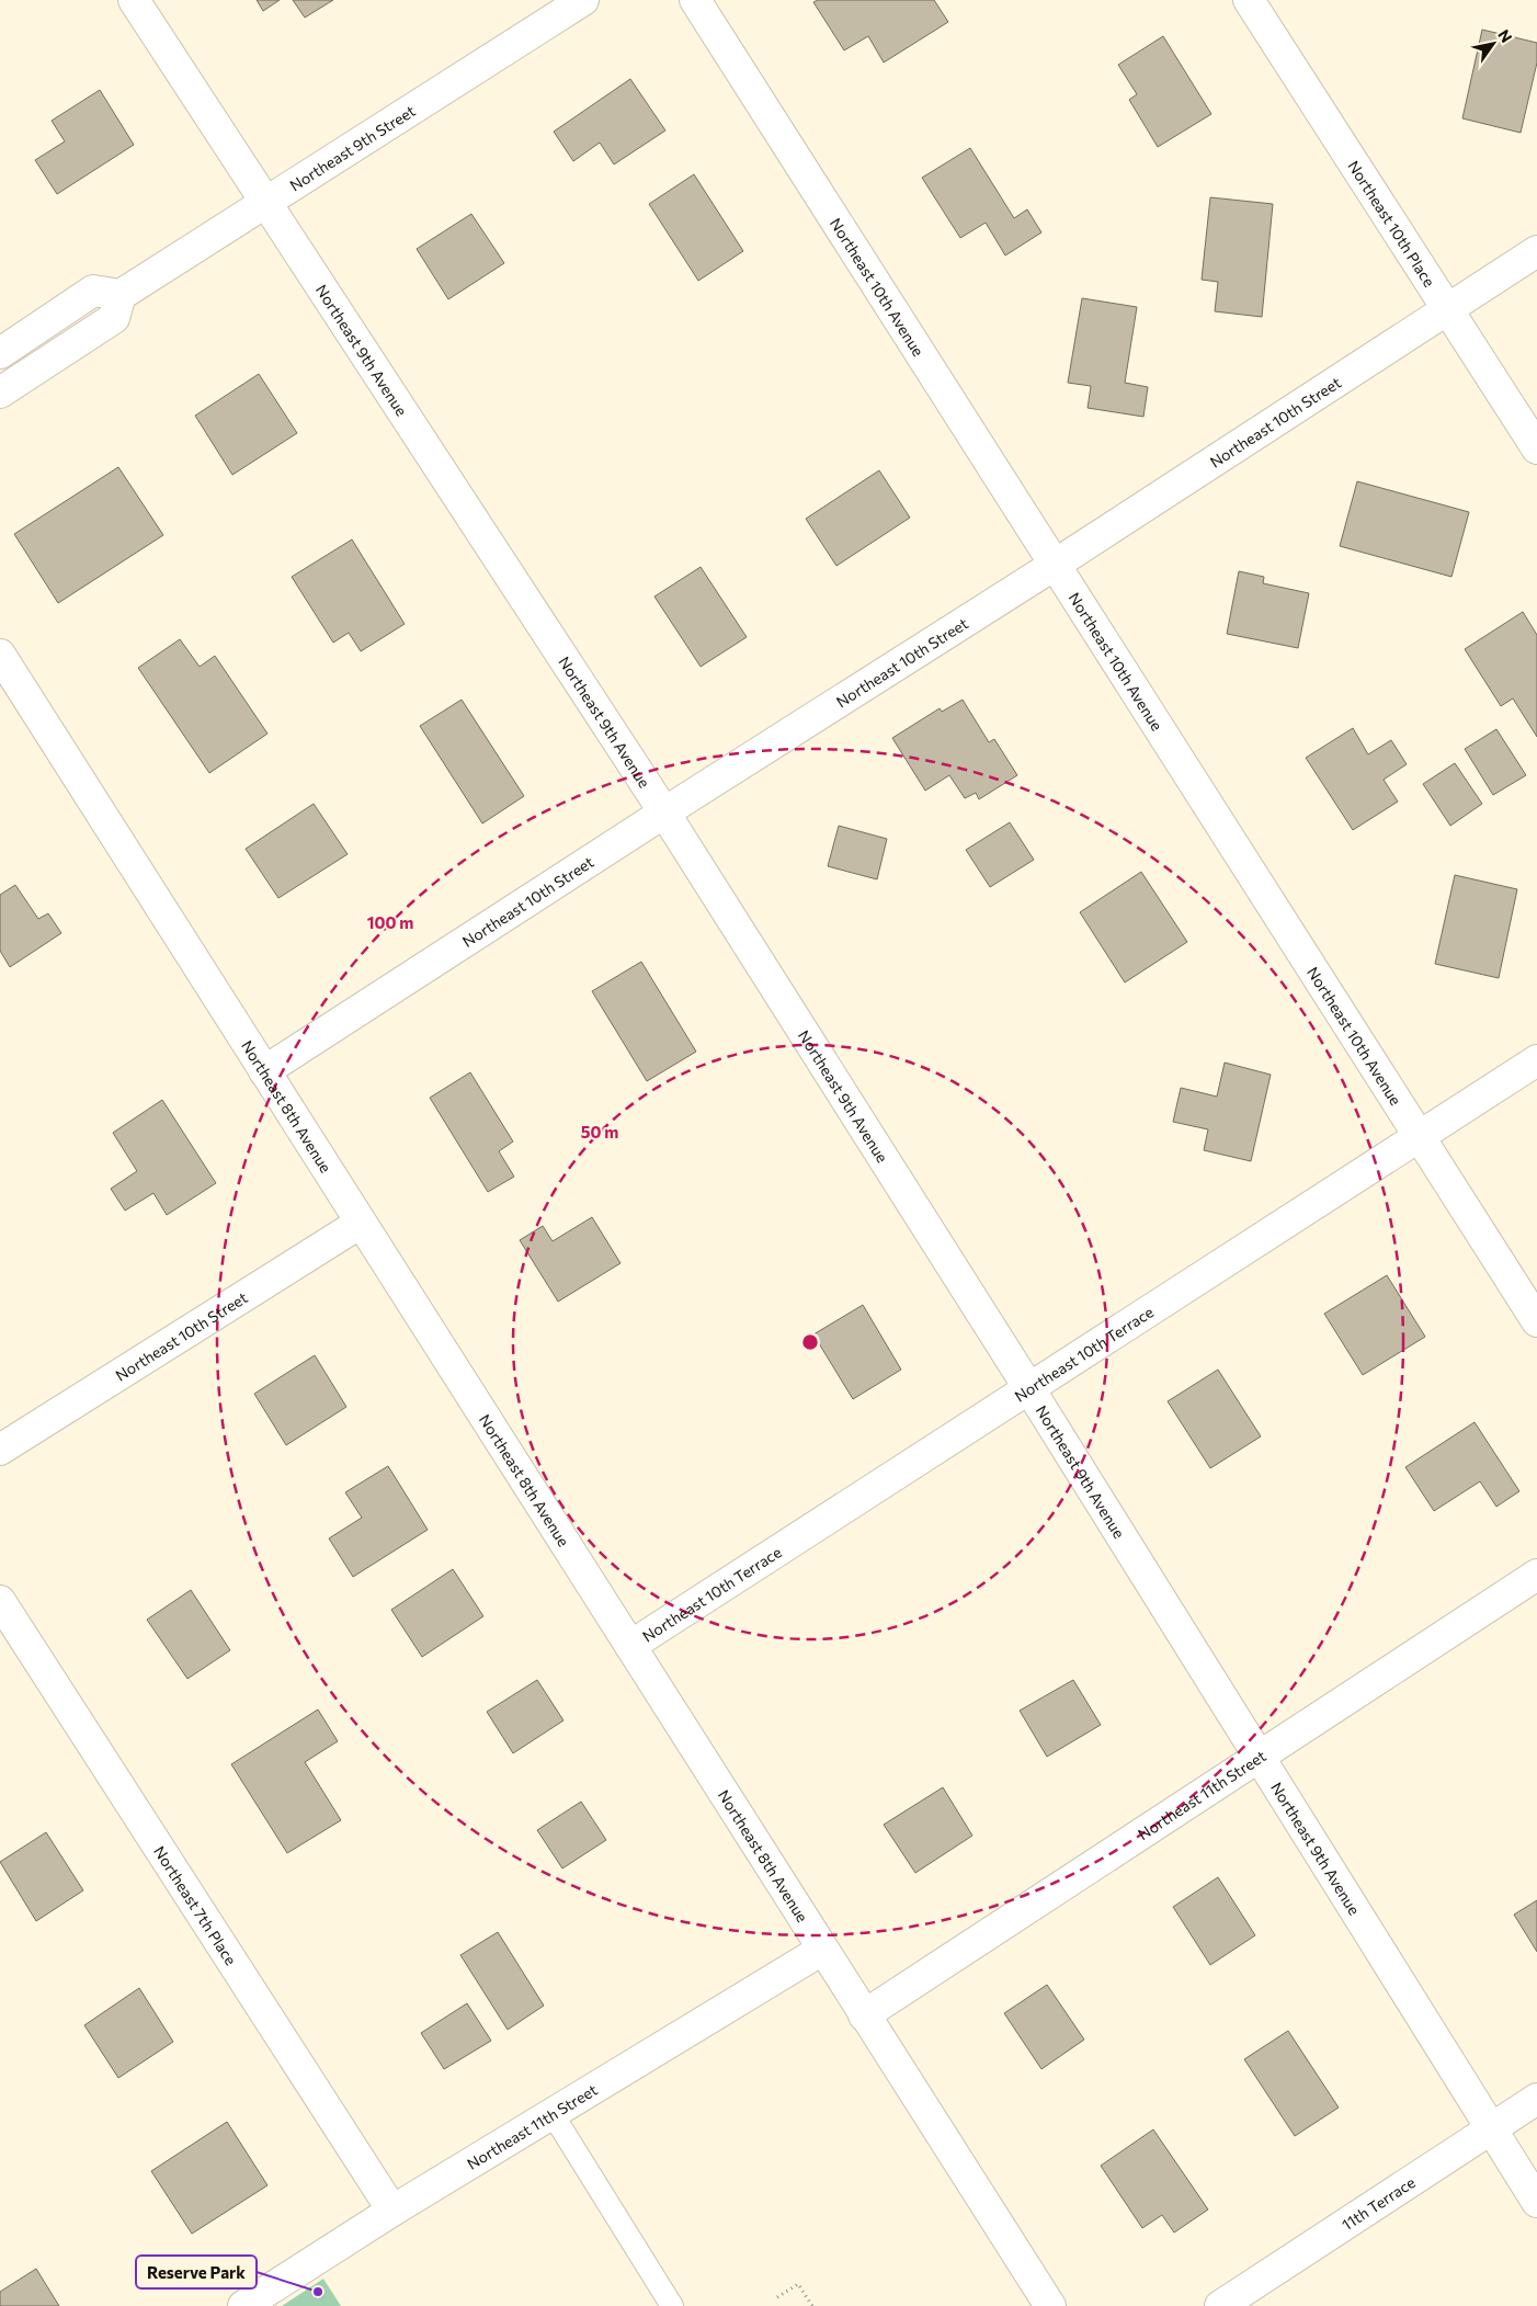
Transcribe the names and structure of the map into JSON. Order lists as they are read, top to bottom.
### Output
{
  "streets": {
    "street": [
      "Northeast 9th Street",
      "Northeast 10th Place",
      "Northeast 10th Avenue",
      "Northeast 9th Avenue",
      "Northeast 10th Street",
      "Northeast 8th Avenue",
      "Northeast 10th Terrace",
      "Northeast 11th Street",
      "Northeast 7th Place",
      "11th Terrace"
    ]
  },
  "crossings": [
    ["Northeast 9th Street", "Northeast 9th Avenue"],
    ["Northeast 10th Place", "Northeast 10th Street"],
    ["Northeast 10th Avenue", "Northeast 10th Street"],
    ["Northeast 10th Avenue", "Northeast 10th Terrace"],
    ["Northeast 9th Avenue", "Northeast 10th Street"],
    ["Northeast 9th Avenue", "Northeast 10th Terrace"],
    ["Northeast 9th Avenue", "Northeast 11th Street"],
    ["Northeast 9th Avenue", "11th Terrace"],
    ["Northeast 10th Street", "Northeast 8th Avenue"],
    ["Northeast 8th Avenue", "Northeast 10th Terrace"],
    ["Northeast 8th Avenue", "Northeast 11th Street"],
    ["Northeast 11th Street", "Northeast 7th Place"]
  ],
  "places": ["Reserve Park"],
  "north": "top right",
  "rings": ["100 m", "50 m"]
}
